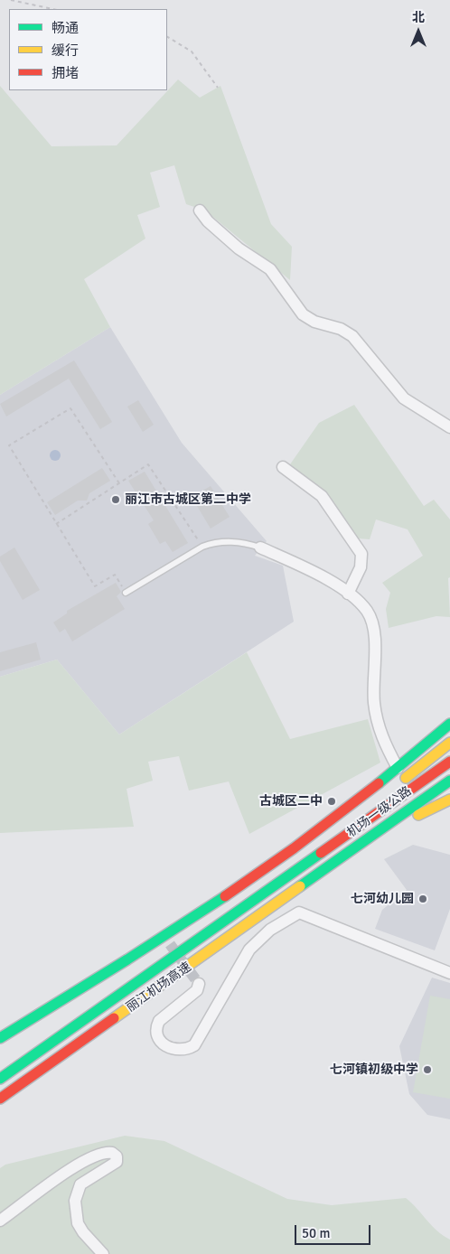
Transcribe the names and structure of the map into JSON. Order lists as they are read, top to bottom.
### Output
{
  "streets": {
    "highway": ["机场一级公路", "丽江机场高速"]
  },
  "crossings": [
    ["机场一级公路", "丽江机场高速"]
  ],
  "places": [
    "丽江市古城区第二中学",
    "古城区二中",
    "七河幼儿园",
    "七河镇初级中学"
  ],
  "legend": ["畅通", "缓行", "拥堵"],
  "scale_bar": "50 m",
  "north": "top"
}
